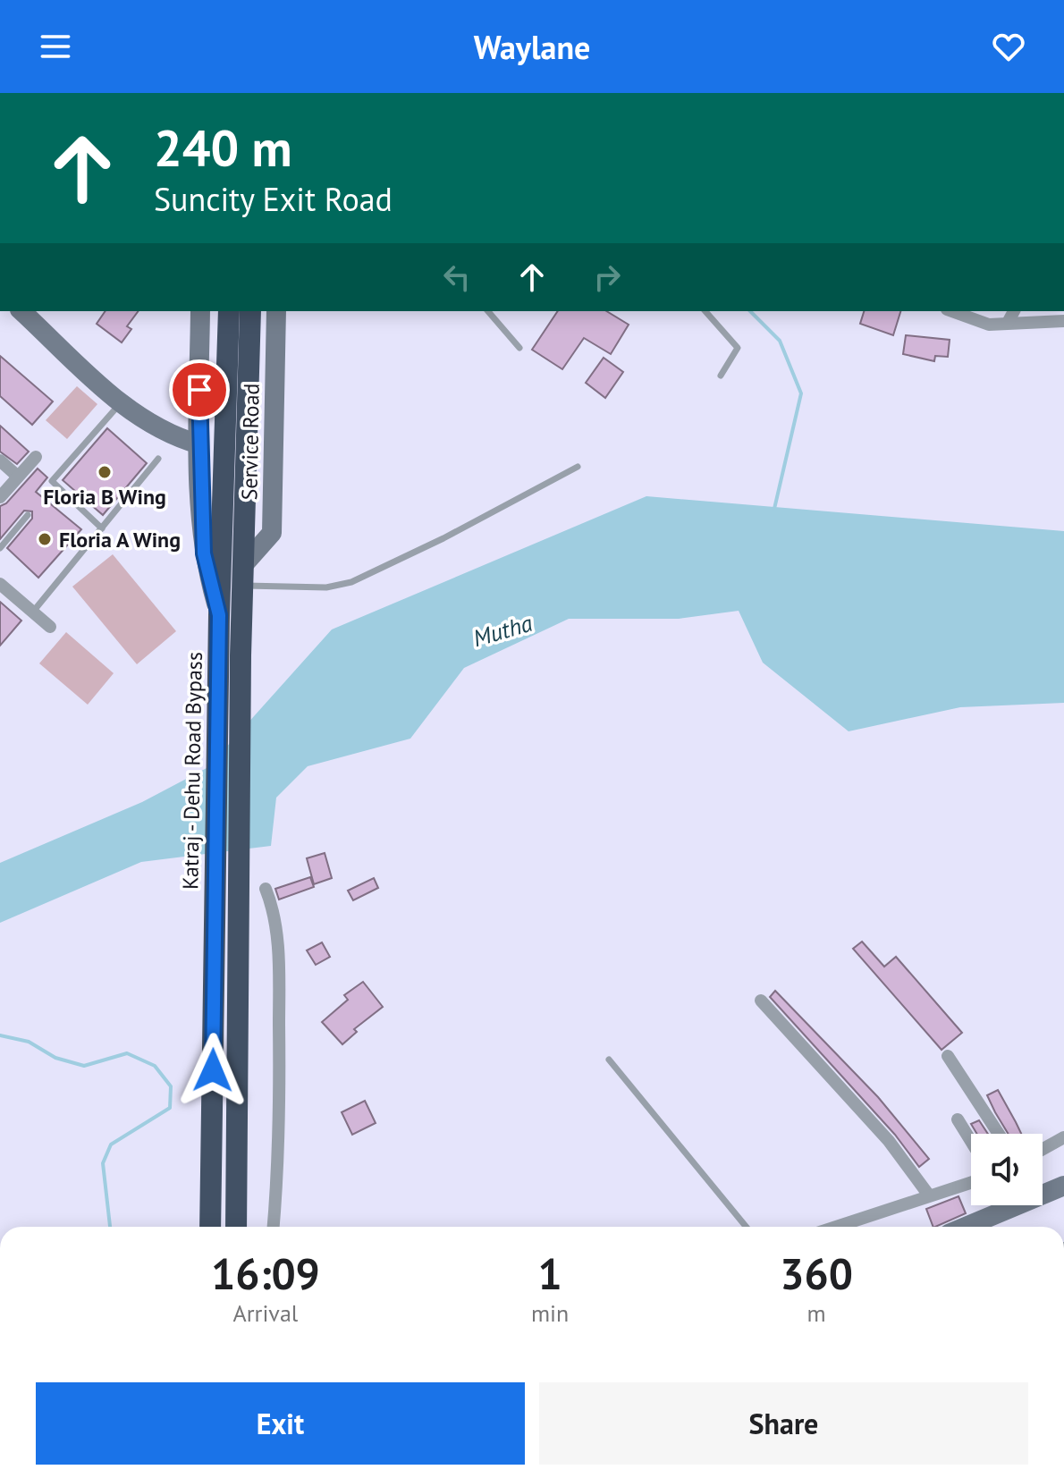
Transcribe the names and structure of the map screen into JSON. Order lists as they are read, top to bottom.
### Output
{
  "streets": {
    "highway": ["Katraj - Dehu Road Bypass"],
    "street": ["Service Road"]
  },
  "crossings": [
    ["Service Road", "Katraj - Dehu Road Bypass"]
  ],
  "water": ["Mutha"],
  "places": ["Floria B Wing", "Floria A Wing"],
  "page": {
    "header": "Waylane",
    "turn": ["240 m", "Suncity Exit Road"],
    "eta": [
      "16:09",
      "Arrival",
      "1",
      "min",
      "360",
      "m"
    ],
    "buttons": ["Exit", "Share"]
  }
}
